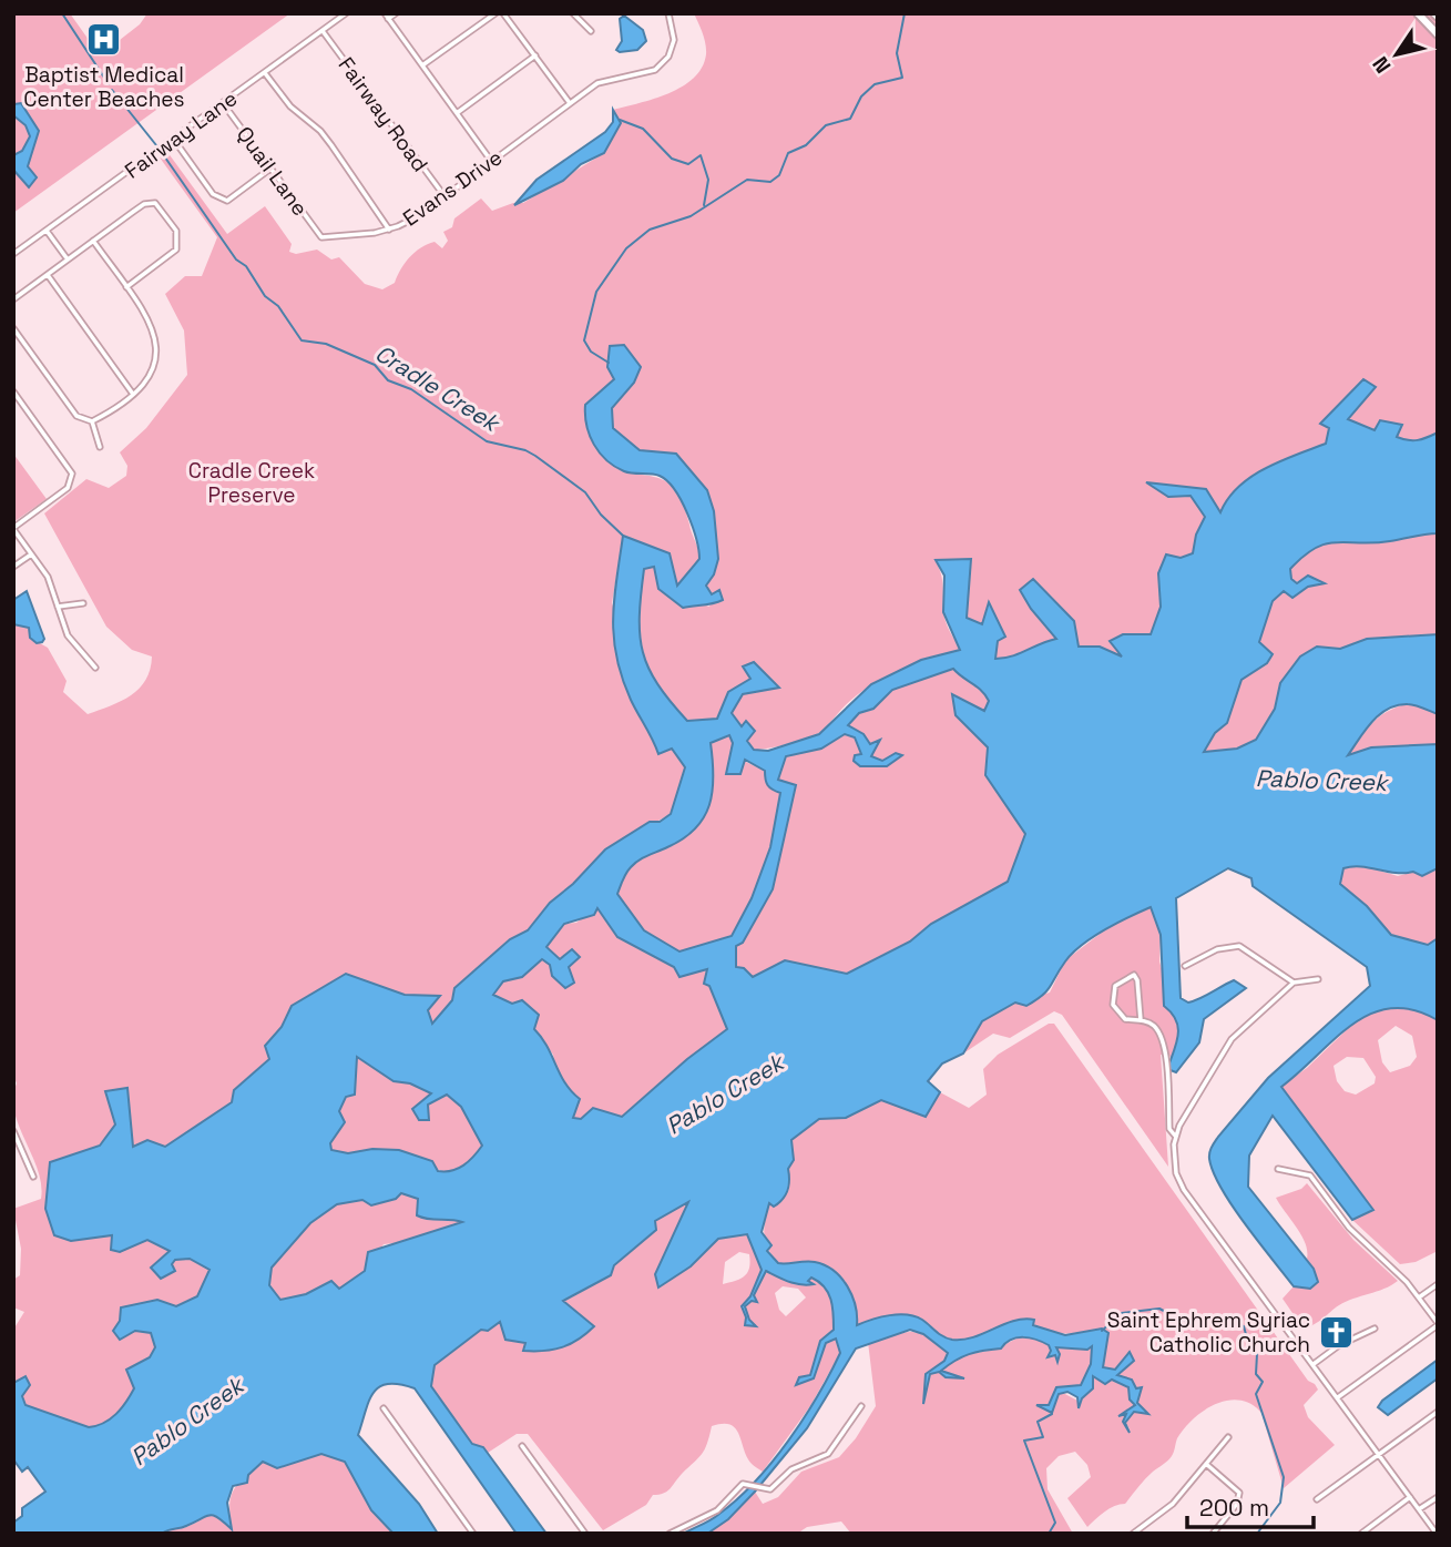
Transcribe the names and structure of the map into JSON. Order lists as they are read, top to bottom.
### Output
{
  "streets": {
    "street": [
      "Fairway Road",
      "Fairway Lane",
      "Quail Lane",
      "Evans Drive"
    ]
  },
  "crossings": [
    ["Fairway Road", "Fairway Lane"],
    ["Fairway Road", "Evans Drive"],
    ["Fairway Lane", "Quail Lane"],
    ["Quail Lane", "Evans Drive"]
  ],
  "water": ["Cradle Creek", "Pablo Creek"],
  "parks": ["Cradle Creek Preserve"],
  "places": {
    "hospital": ["Baptist Medical Center Beaches"],
    "church": ["Saint Ephrem Syriac Catholic Church"]
  },
  "scale_bar": "200 m",
  "north": "bottom left"
}
